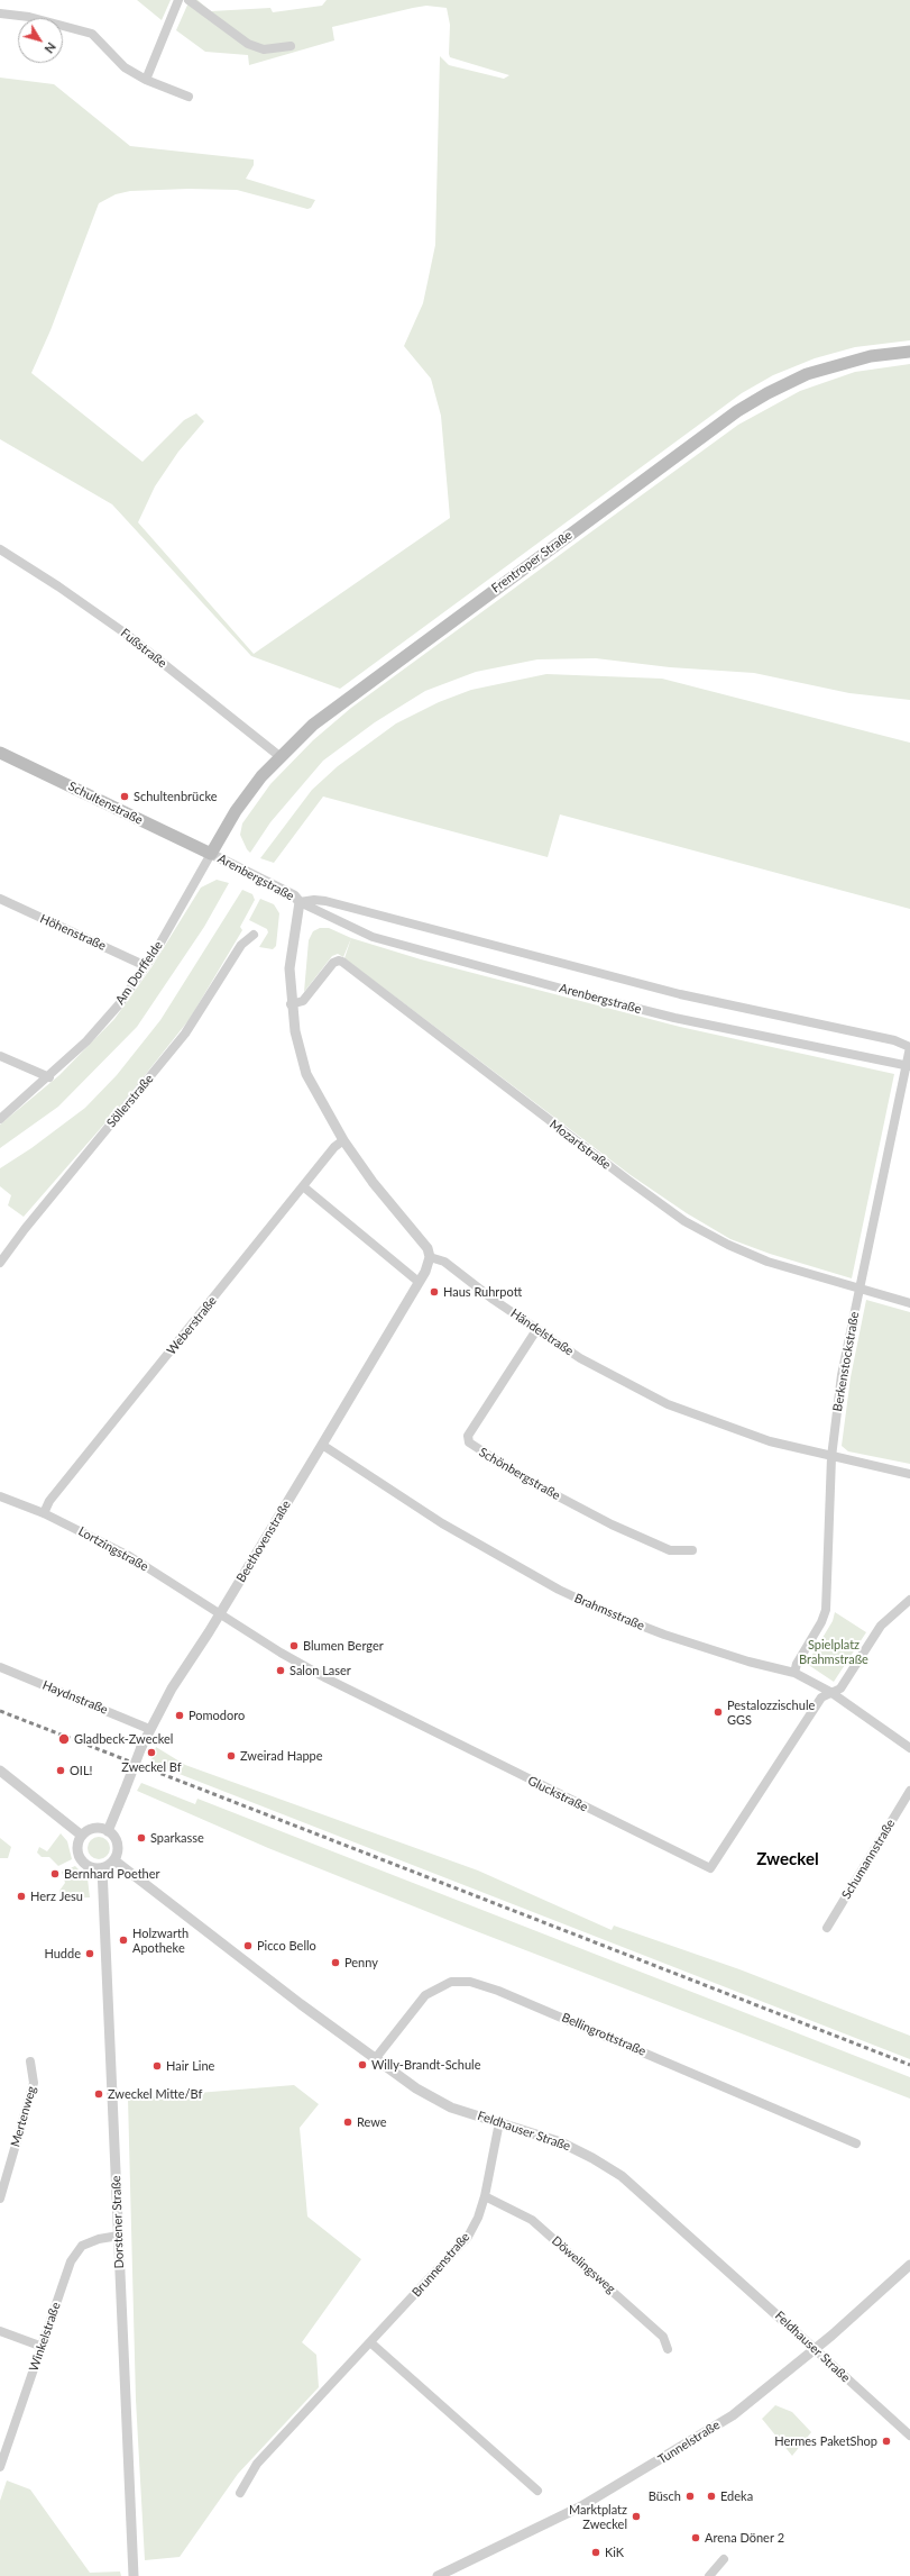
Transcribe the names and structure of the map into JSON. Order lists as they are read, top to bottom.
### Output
{
  "streets": {
    "main road": ["Frentroper Straße", "Schultenstraße"],
    "street": [
      "Fußstraße",
      "Arenbergstraße",
      "Höhenstraße",
      "Am Dorffelde",
      "Söllerstraße",
      "Mozartstraße",
      "Weberstraße",
      "Händelstraße",
      "Berkenstockstraße",
      "Schönbergstraße",
      "Beethovenstraße",
      "Lortzingstraße",
      "Brahmsstraße",
      "Haydnstraße",
      "Gluckstraße",
      "Schumannstraße",
      "Bellingrottstraße",
      "Mertenweg",
      "Feldhauser Straße",
      "Dorstener Straße",
      "Brunnenstraße",
      "Döwelingsweg",
      "Winkelstraße",
      "Tunnelstraße"
    ]
  },
  "crossings": [
    ["Frentroper Straße", "Fußstraße"],
    ["Frentroper Straße", "Schultenstraße"],
    ["Frentroper Straße", "Arenbergstraße"],
    ["Frentroper Straße", "Am Dorffelde"],
    ["Schultenstraße", "Arenbergstraße"],
    ["Schultenstraße", "Am Dorffelde"],
    ["Arenbergstraße", "Am Dorffelde"],
    ["Arenbergstraße", "Berkenstockstraße"],
    ["Höhenstraße", "Am Dorffelde"],
    ["Mozartstraße", "Berkenstockstraße"],
    ["Weberstraße", "Lortzingstraße"],
    ["Händelstraße", "Berkenstockstraße"],
    ["Händelstraße", "Schönbergstraße"],
    ["Händelstraße", "Beethovenstraße"],
    ["Berkenstockstraße", "Brahmsstraße"],
    ["Beethovenstraße", "Lortzingstraße"],
    ["Beethovenstraße", "Brahmsstraße"],
    ["Beethovenstraße", "Haydnstraße"],
    ["Beethovenstraße", "Gluckstraße"],
    ["Beethovenstraße", "Feldhauser Straße"],
    ["Beethovenstraße", "Dorstener Straße"],
    ["Lortzingstraße", "Gluckstraße"],
    ["Brahmsstraße", "Gluckstraße"],
    ["Bellingrottstraße", "Feldhauser Straße"],
    ["Feldhauser Straße", "Dorstener Straße"],
    ["Feldhauser Straße", "Brunnenstraße"],
    ["Feldhauser Straße", "Tunnelstraße"],
    ["Dorstener Straße", "Winkelstraße"],
    ["Brunnenstraße", "Döwelingsweg"]
  ],
  "districts": ["Zweckel"],
  "parks": ["Spielplatz Brahmstraße"],
  "places": [
    "Schultenbrücke",
    "Haus Ruhrpott",
    "Blumen Berger",
    "Salon Laser",
    "Pestalozzischule GGS",
    "Pomodoro",
    "Gladbeck-Zweckel",
    "Zweckel Bf",
    "Zweirad Happe",
    "OIL!",
    "Sparkasse",
    "Bernhard Poether",
    "Herz Jesu",
    "Holzwarth Apotheke",
    "Picco Bello",
    "Hudde",
    "Penny",
    "Willy-Brandt-Schule",
    "Hair Line",
    "Zweckel Mitte/Bf",
    "Rewe",
    "Hermes PaketShop",
    "Büsch",
    "Edeka",
    "Marktplatz Zweckel",
    "Arena Döner 2",
    "KiK"
  ],
  "north": "bottom right"
}
